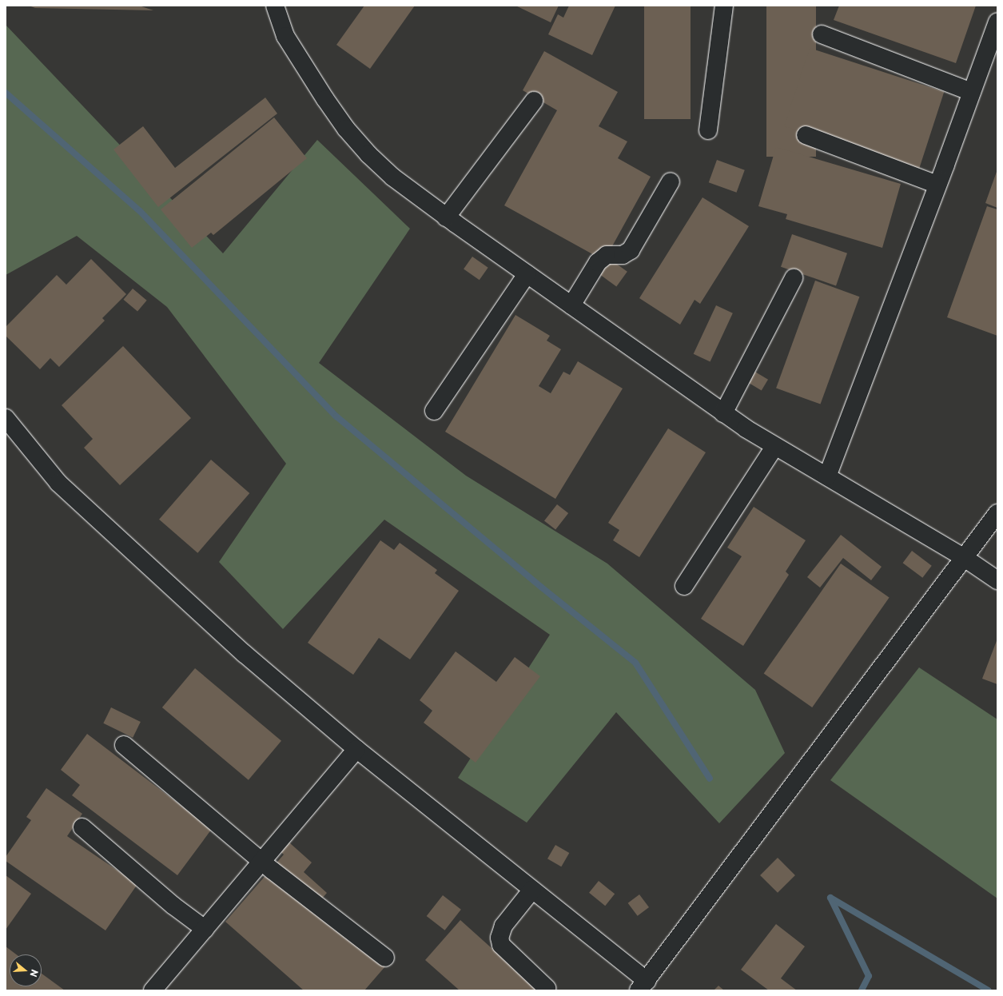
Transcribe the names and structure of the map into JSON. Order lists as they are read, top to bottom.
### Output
{
  "north": "right"
}
